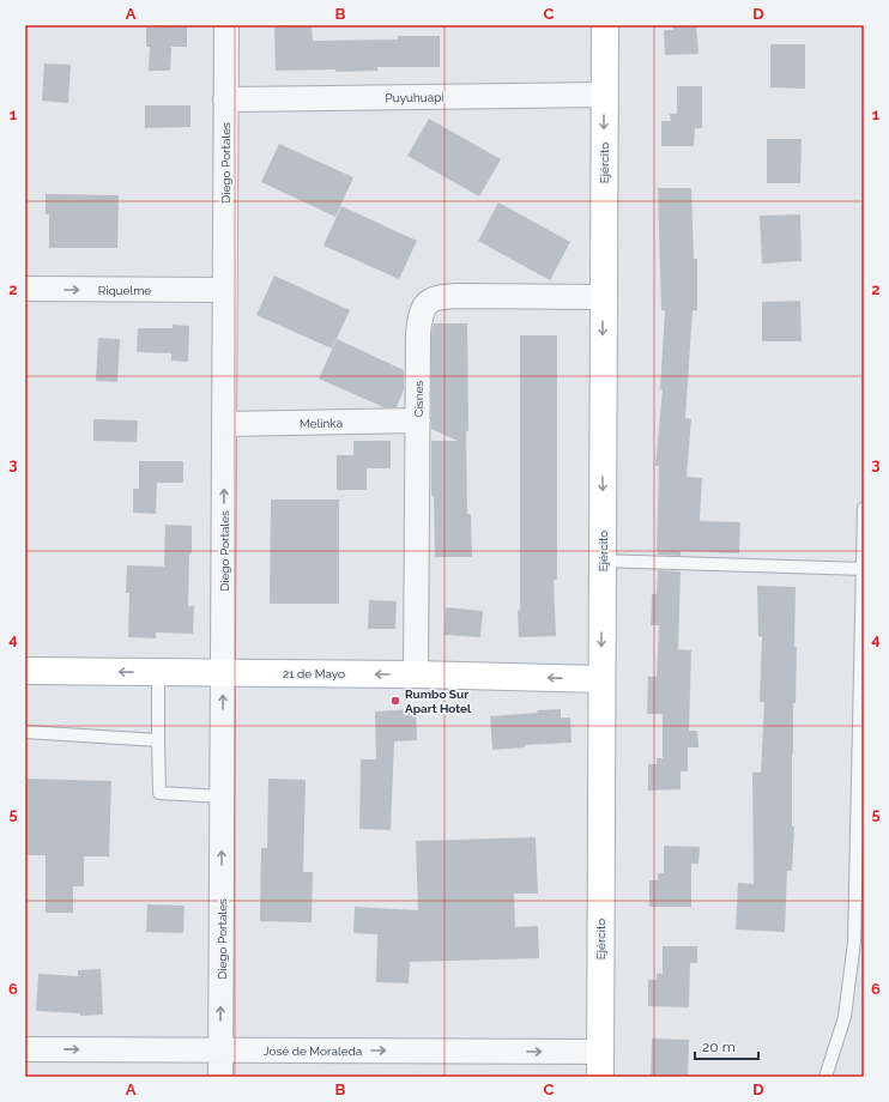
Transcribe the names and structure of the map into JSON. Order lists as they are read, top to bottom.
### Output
{
  "streets": {
    "street": [
      "Puyuhuapi",
      "Diego Portales",
      "Ejército",
      "Riquelme",
      "Cisnes",
      "Melinka",
      "21 de Mayo",
      "José de Moraleda"
    ]
  },
  "crossings": [
    ["Puyuhuapi", "Diego Portales"],
    ["Puyuhuapi", "Ejército"],
    ["Diego Portales", "Riquelme"],
    ["Diego Portales", "Melinka"],
    ["Diego Portales", "21 de Mayo"],
    ["Diego Portales", "José de Moraleda"],
    ["Ejército", "Cisnes"],
    ["Ejército", "21 de Mayo"],
    ["Ejército", "José de Moraleda"],
    ["Cisnes", "Melinka"],
    ["Cisnes", "21 de Mayo"]
  ],
  "one_way": [
    "Diego Portales",
    "Ejército",
    "Riquelme",
    "21 de Mayo",
    "José de Moraleda"
  ],
  "places": ["Rumbo Sur Apart Hotel"],
  "scale_bar": "20 m",
  "grid": {
    "columns": [
      "A",
      "B",
      "C",
      "D"
    ],
    "rows": [
      "1",
      "2",
      "3",
      "4",
      "5",
      "6"
    ]
  }
}
